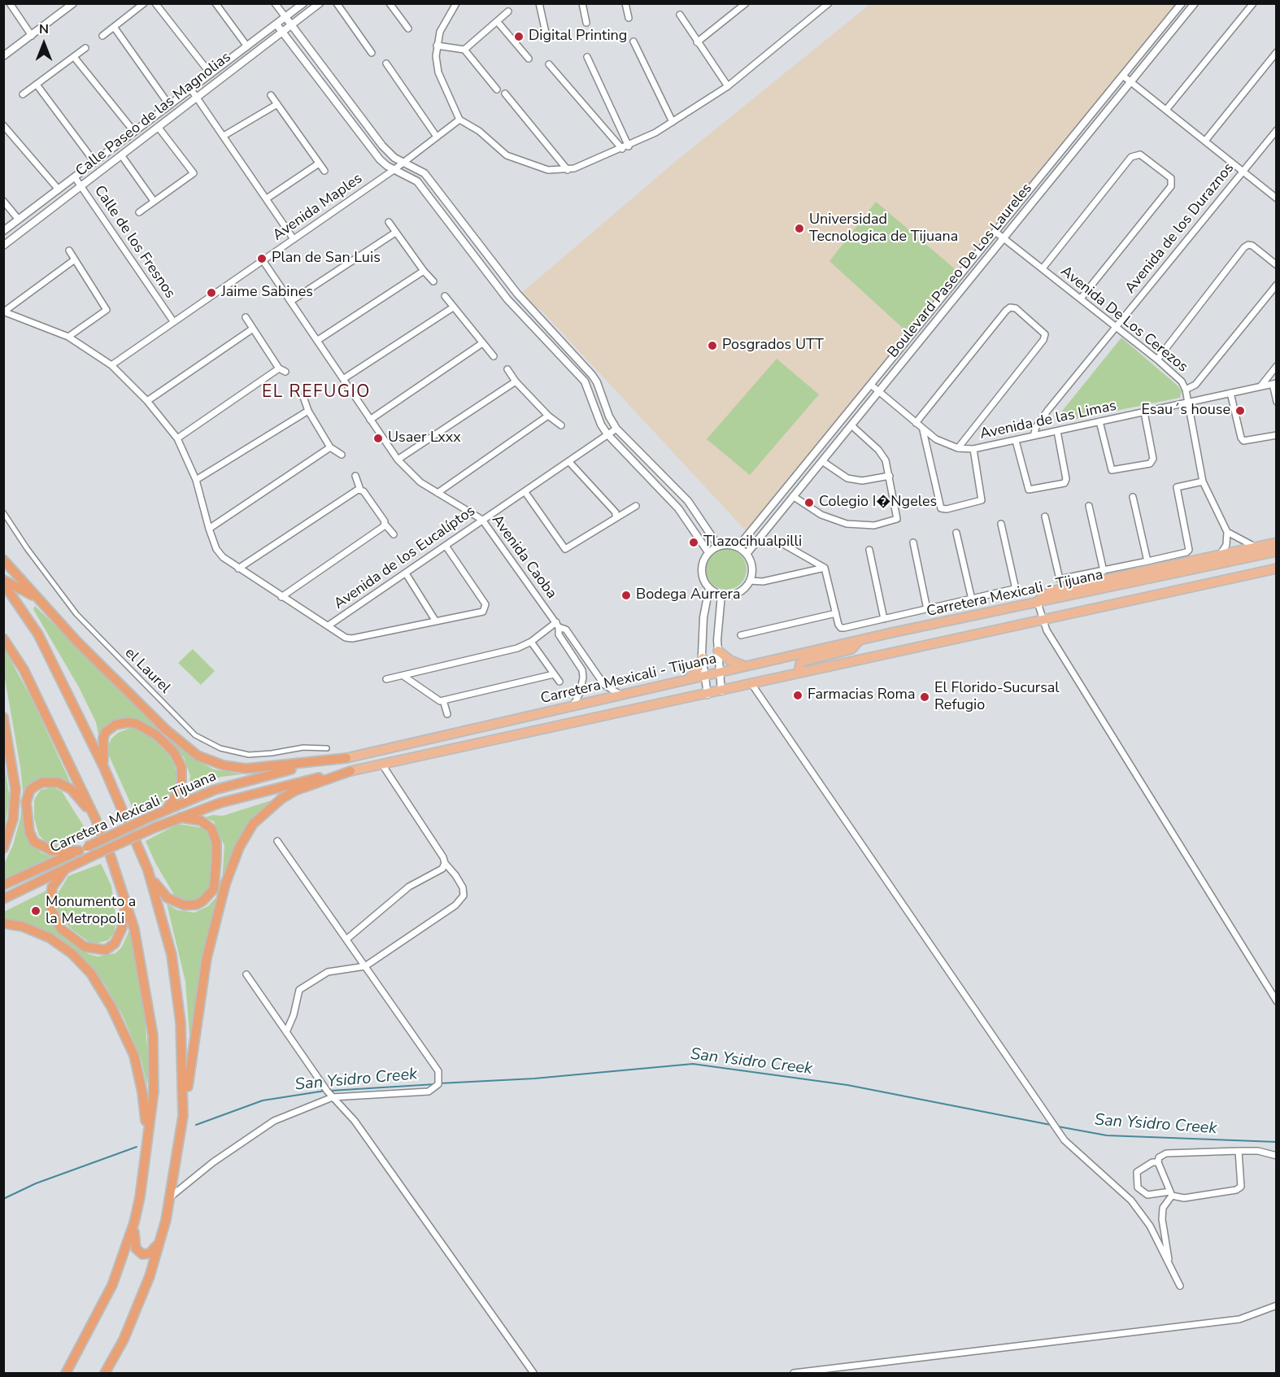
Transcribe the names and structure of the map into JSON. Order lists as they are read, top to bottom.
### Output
{
  "streets": {
    "highway": ["Carretera Mexicali - Tijuana"],
    "street": [
      "Calle Paseo de las Magnolias",
      "Avenida Maples",
      "Avenida de los Duraznos",
      "Calle de los Fresnos",
      "Boulevard Paseo De Los Laureles",
      "Avenida De Los Cerezos",
      "Avenida de las Limas",
      "Avenida Caoba",
      "Avenida de los Eucalíptos",
      "el Laurel"
    ]
  },
  "crossings": [
    ["Calle Paseo de las Magnolias", "Calle de los Fresnos"],
    ["Avenida Maples", "Calle de los Fresnos"],
    ["Avenida Maples", "Avenida Caoba"],
    ["Avenida de los Duraznos", "Avenida De Los Cerezos"],
    ["Avenida de los Duraznos", "Avenida de las Limas"],
    ["Boulevard Paseo De Los Laureles", "Avenida De Los Cerezos"],
    ["Boulevard Paseo De Los Laureles", "Avenida de las Limas"],
    ["Avenida De Los Cerezos", "Avenida de las Limas"],
    ["Avenida Caoba", "Avenida de los Eucalíptos"]
  ],
  "districts": ["EL REFUGIO"],
  "water": ["San Ysidro Creek"],
  "places": [
    "Digital Printing",
    "Universidad Tecnologica de Tijuana",
    "Plan de San Luis",
    "Jaime Sabines",
    "Posgrados UTT",
    "Esau´s house",
    "Usaer Lxxx",
    "Colegio I�Ngeles",
    "Tlazocihualpilli",
    "Bodega Aurrera",
    "Farmacias Roma",
    "El Florido-Sucursal Refugio",
    "Monumento a la Metropoli"
  ],
  "north": "top"
}
